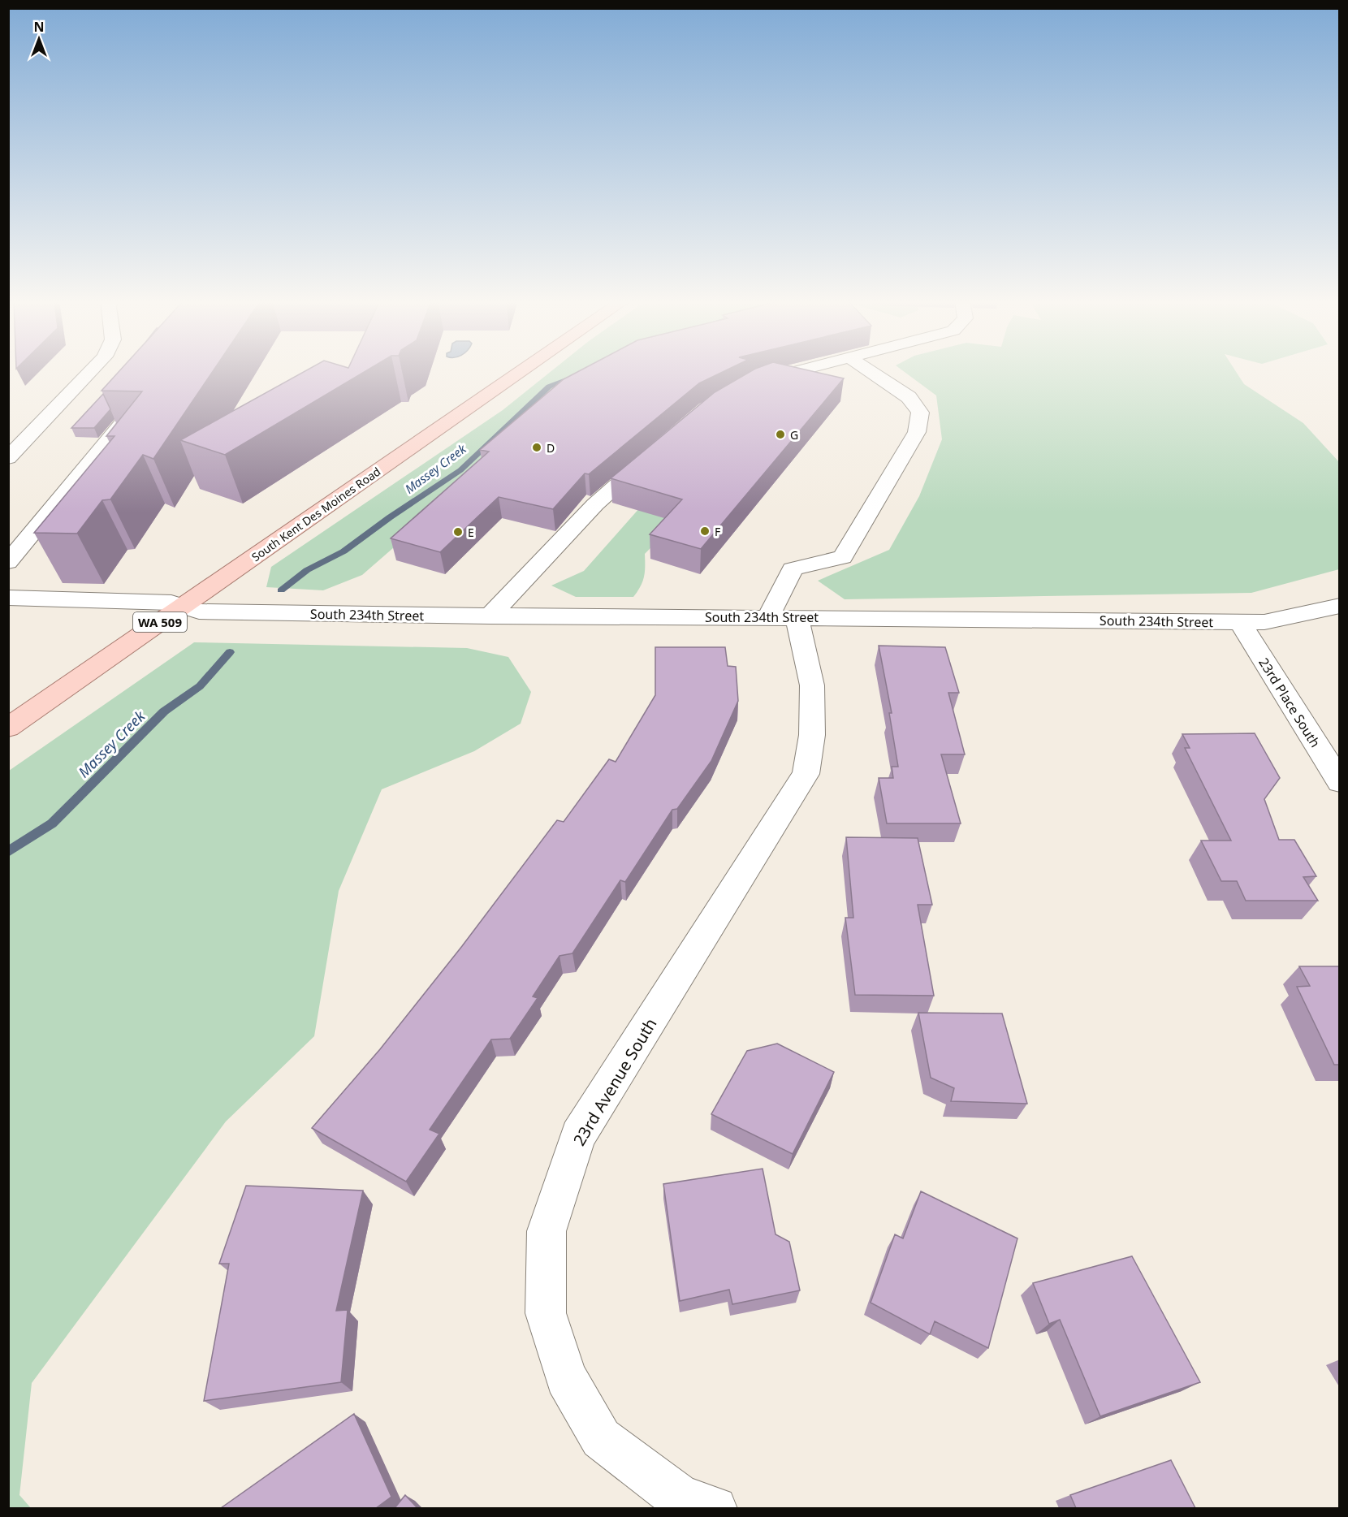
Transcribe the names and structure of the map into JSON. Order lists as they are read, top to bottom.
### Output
{
  "streets": {
    "main road": ["South Kent Des Moines Road", "WA 509"],
    "street": ["South 234th Street", "23rd Place South", "23rd Avenue South"]
  },
  "crossings": [
    ["South Kent Des Moines Road", "South 234th Street"],
    ["South 234th Street", "23rd Place South"],
    ["South 234th Street", "23rd Avenue South"]
  ],
  "water": ["Massey Creek"],
  "places": [
    "G",
    "D",
    "F",
    "E"
  ],
  "north": "top"
}
